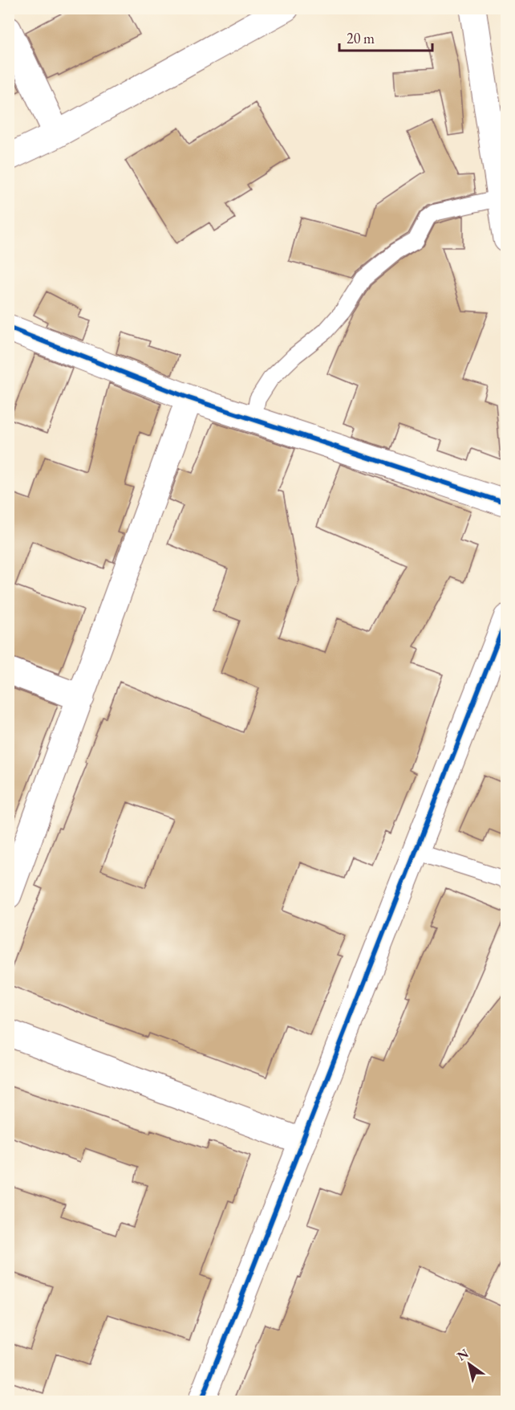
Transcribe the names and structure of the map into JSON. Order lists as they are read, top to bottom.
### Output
{
  "scale_bar": "20 m",
  "north": "top left"
}
